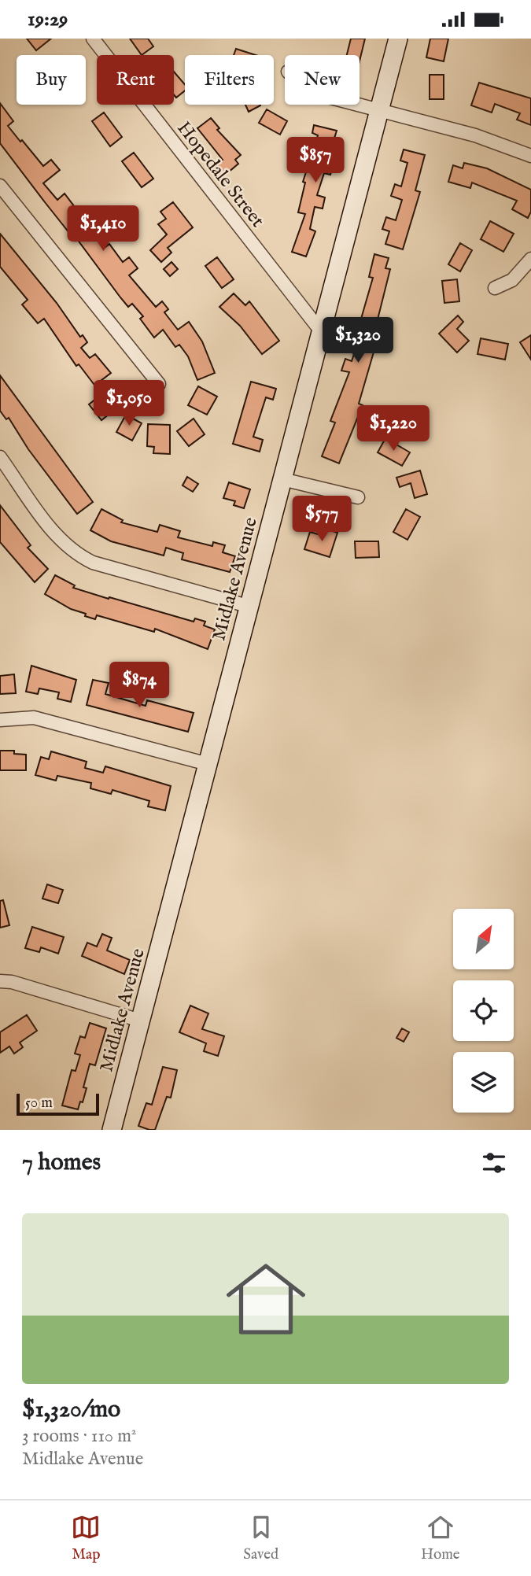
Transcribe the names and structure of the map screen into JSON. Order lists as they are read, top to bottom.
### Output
{
  "streets": {
    "street": ["Hopedale Street", "Midlake Avenue"]
  },
  "crossings": [
    ["Hopedale Street", "Midlake Avenue"]
  ],
  "scale_bar": "50 m",
  "north": "top right",
  "page": {
    "status": "19:29",
    "chip": [
      "Buy",
      "Rent",
      "Filters",
      "New"
    ],
    "price": [
      "$857",
      "$1,410",
      "$1,320",
      "$1,050",
      "$1,220",
      "$577",
      "$874"
    ],
    "scale": "50 m",
    "heading": "7 homes",
    "list": [
      {
        "name": "$1,320/mo",
        "note": "3 rooms · 110 m² · Midlake Avenue"
      }
    ],
    "tabs": ["Map", "Saved", "Home"]
  }
}
